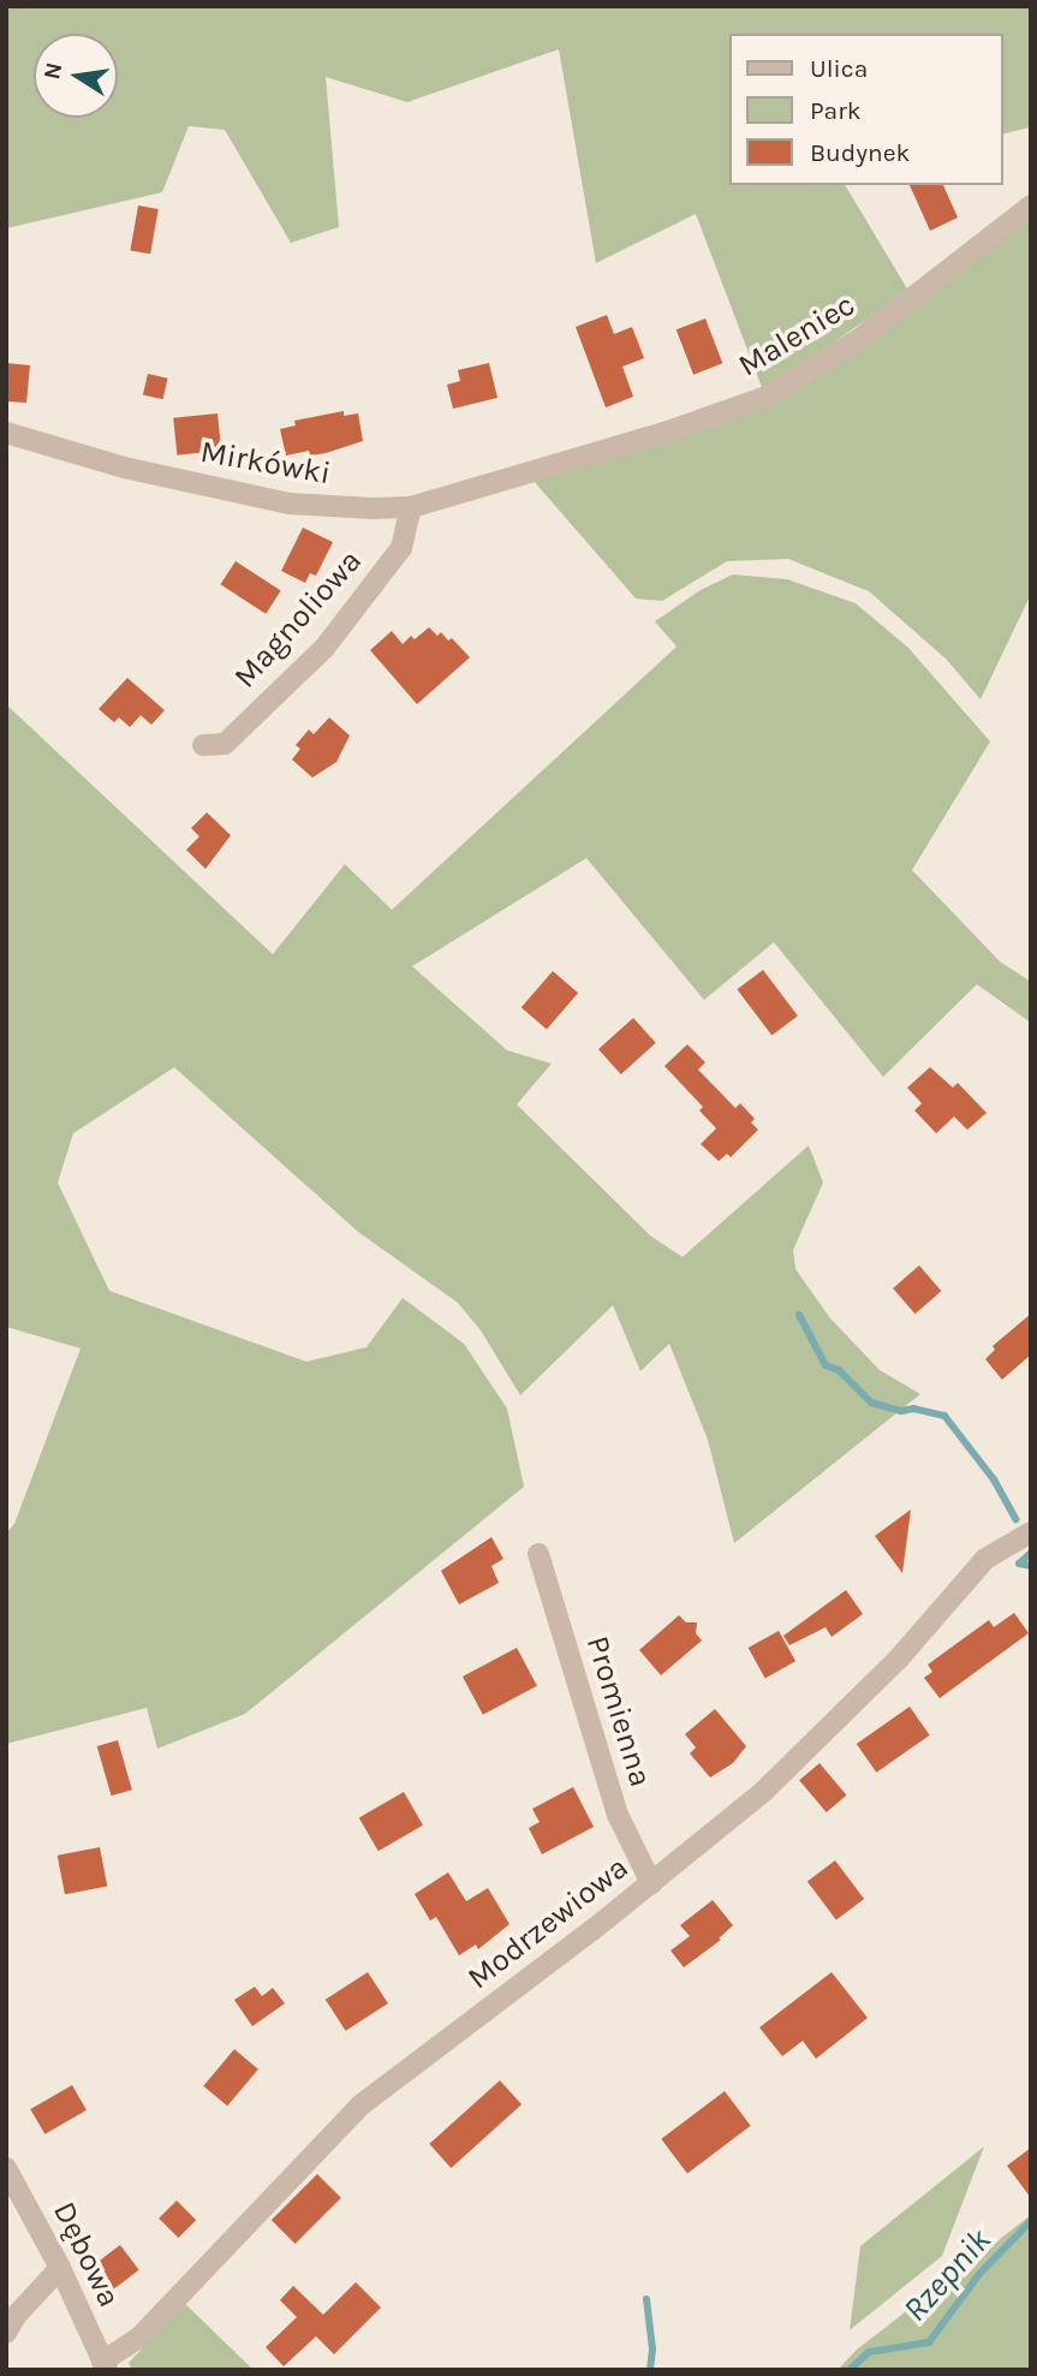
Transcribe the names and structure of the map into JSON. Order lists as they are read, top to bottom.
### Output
{
  "streets": {
    "street": [
      "Maleniec",
      "Mirkówki",
      "Magnoliowa",
      "Promienna",
      "Modrzewiowa",
      "Dębowa"
    ]
  },
  "crossings": [
    ["Maleniec", "Mirkówki"],
    ["Mirkówki", "Magnoliowa"],
    ["Promienna", "Modrzewiowa"],
    ["Modrzewiowa", "Dębowa"]
  ],
  "water": ["Rzepnik"],
  "legend": ["Ulica", "Park", "Budynek"],
  "north": "left"
}
